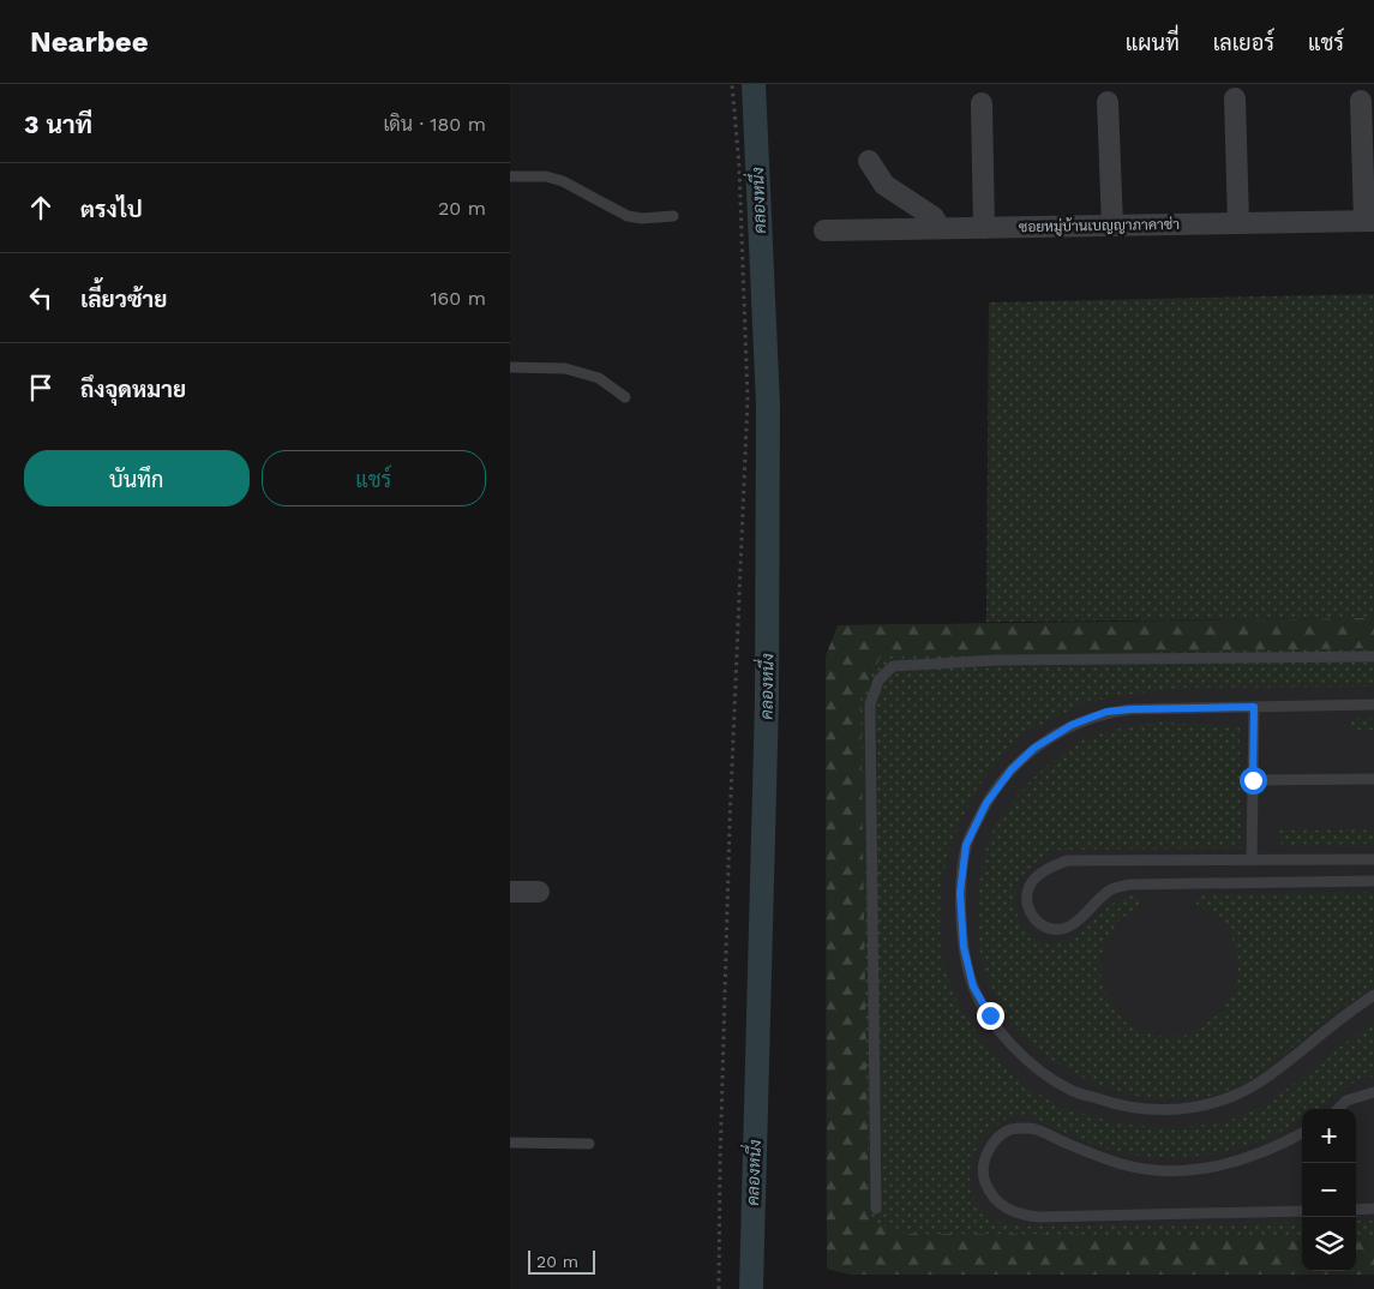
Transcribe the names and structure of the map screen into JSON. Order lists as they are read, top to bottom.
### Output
{
  "streets": {
    "street": ["ซอยหมู่บ้านเบญญาภาคาซ่า"]
  },
  "water": ["คลองหนึ่ง"],
  "scale_bar": "20 m",
  "page": {
    "header": "Nearbee",
    "nav": ["แผนที่", "เลเยอร์", "แชร์"],
    "heading": ["3 นาที", "เดิน · 180 m"],
    "list": [
      ["ตรงไป", "20 m"],
      ["เลี้ยวซ้าย", "160 m"],
      "ถึงจุดหมาย"
    ],
    "buttons": ["บันทึก", "แชร์"],
    "map_buttons": ["+", "−"],
    "scale": "20 m"
  }
}
